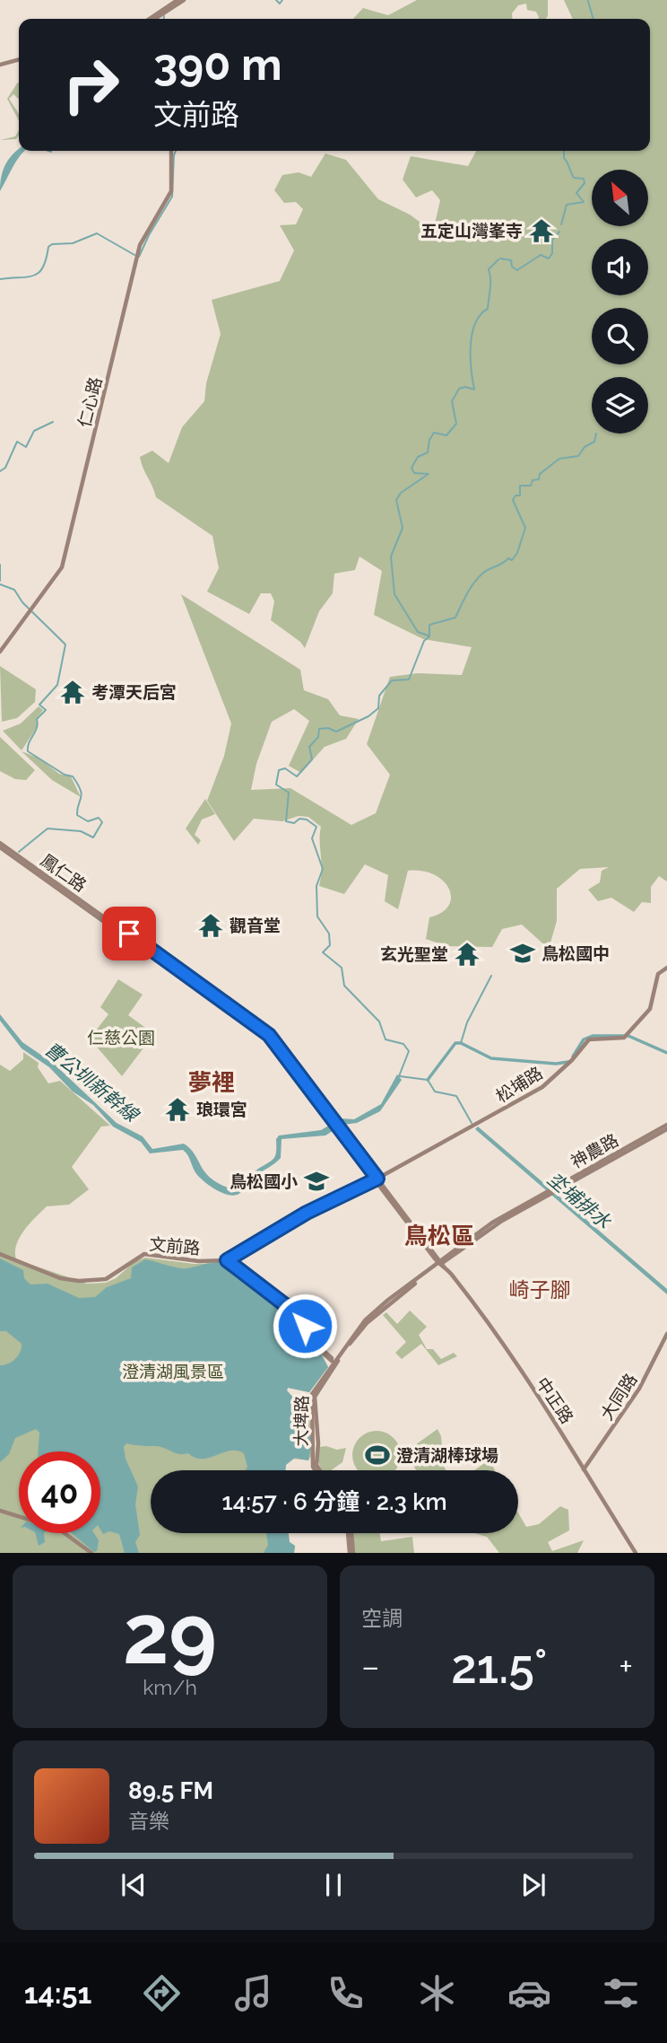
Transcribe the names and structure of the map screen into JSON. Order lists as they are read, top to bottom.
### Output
{
  "streets": {
    "street": [
      "仁心路",
      "鳳仁路",
      "松埔路",
      "神農路",
      "文前路",
      "大同路",
      "中正路",
      "大埤路"
    ]
  },
  "crossings": [
    ["鳳仁路", "中正路"],
    ["松埔路", "文前路"],
    ["松埔路", "中正路"],
    ["神農路", "中正路"],
    ["神農路", "大埤路"],
    ["文前路", "中正路"],
    ["大同路", "中正路"],
    ["中正路", "大埤路"]
  ],
  "districts": ["夢裡", "鳥松區", "崎子腳"],
  "water": ["曹公圳新幹線", "坔埔排水"],
  "parks": ["仁慈公園", "澄清湖風景區"],
  "places": {
    "temple": [
      "五定山灣峯寺",
      "考潭天后宮",
      "觀音堂",
      "玄光聖堂",
      "琅環宮"
    ],
    "school or university": ["鳥松國中", "鳥松國小"],
    "sports": ["澄清湖棒球場"]
  },
  "north": "top left",
  "page": {
    "turn": ["390 m", "文前路"],
    "limit": "40",
    "trip": "14:57 · 6 分鐘 · 2.3 km",
    "tile": [
      ["29", "km/h"],
      "空調"
    ],
    "heat": ["−", "21.5°", "+"],
    "song": ["89.5 FM", "音樂"],
    "tabs": "14:51"
  }
}
